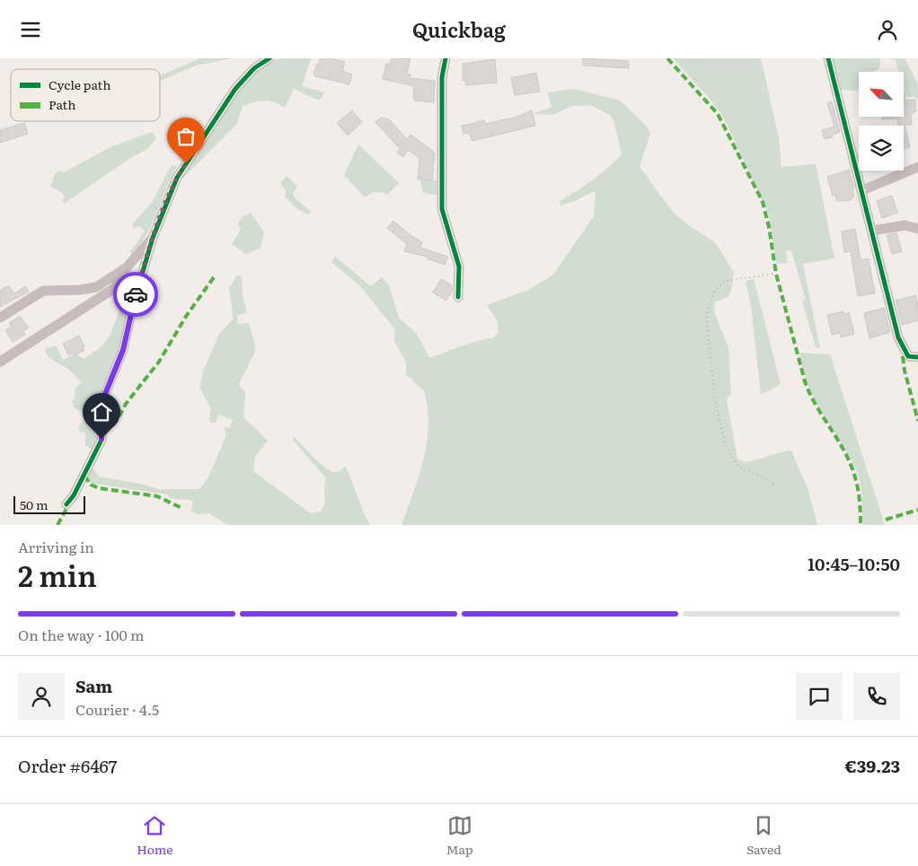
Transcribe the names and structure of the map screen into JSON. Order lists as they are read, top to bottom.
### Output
{
  "legend": ["Cycle path", "Path"],
  "scale_bar": "50 m",
  "north": "top left",
  "page": {
    "header": "Quickbag",
    "scale": "50 m",
    "heading": ["2 min", "Arriving in", "10:45–10:50"],
    "panel": [
      "Sam",
      "Courier · 4.5",
      "Order #6467",
      "€39.23"
    ],
    "bar": "On the way · 100 m",
    "tabs": ["Home", "Map", "Saved"]
  }
}
